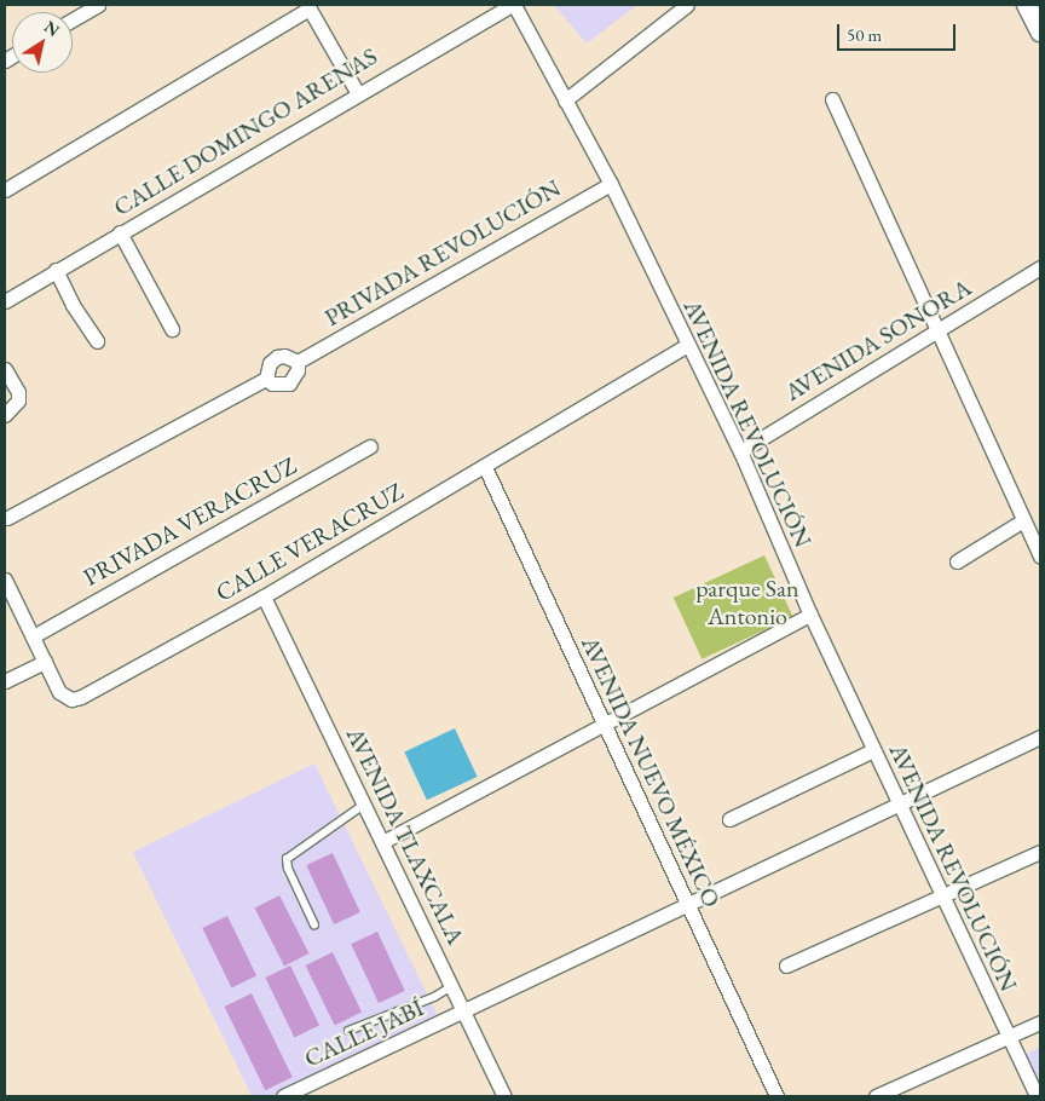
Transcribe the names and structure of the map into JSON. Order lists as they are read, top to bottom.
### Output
{
  "streets": {
    "street": [
      "CALLE DOMINGO ARENAS",
      "PRIVADA REVOLUCIÓN",
      "AVENIDA SONORA",
      "AVENIDA REVOLUCIÓN",
      "PRIVADA VERACRUZ",
      "CALLE VERACRUZ",
      "AVENIDA NUEVO MÉXICO",
      "AVENIDA TLAXCALA",
      "CALLE JABÍ"
    ]
  },
  "crossings": [
    ["CALLE DOMINGO ARENAS", "AVENIDA REVOLUCIÓN"],
    ["PRIVADA REVOLUCIÓN", "AVENIDA REVOLUCIÓN"],
    ["AVENIDA SONORA", "AVENIDA REVOLUCIÓN"],
    ["AVENIDA REVOLUCIÓN", "CALLE VERACRUZ"],
    ["AVENIDA REVOLUCIÓN", "CALLE JABÍ"],
    ["PRIVADA VERACRUZ", "CALLE VERACRUZ"],
    ["CALLE VERACRUZ", "AVENIDA NUEVO MÉXICO"],
    ["CALLE VERACRUZ", "AVENIDA TLAXCALA"],
    ["AVENIDA NUEVO MÉXICO", "CALLE JABÍ"],
    ["AVENIDA TLAXCALA", "CALLE JABÍ"]
  ],
  "parks": ["parque San Antonio"],
  "scale_bar": "50 m",
  "north": "top right"
}
